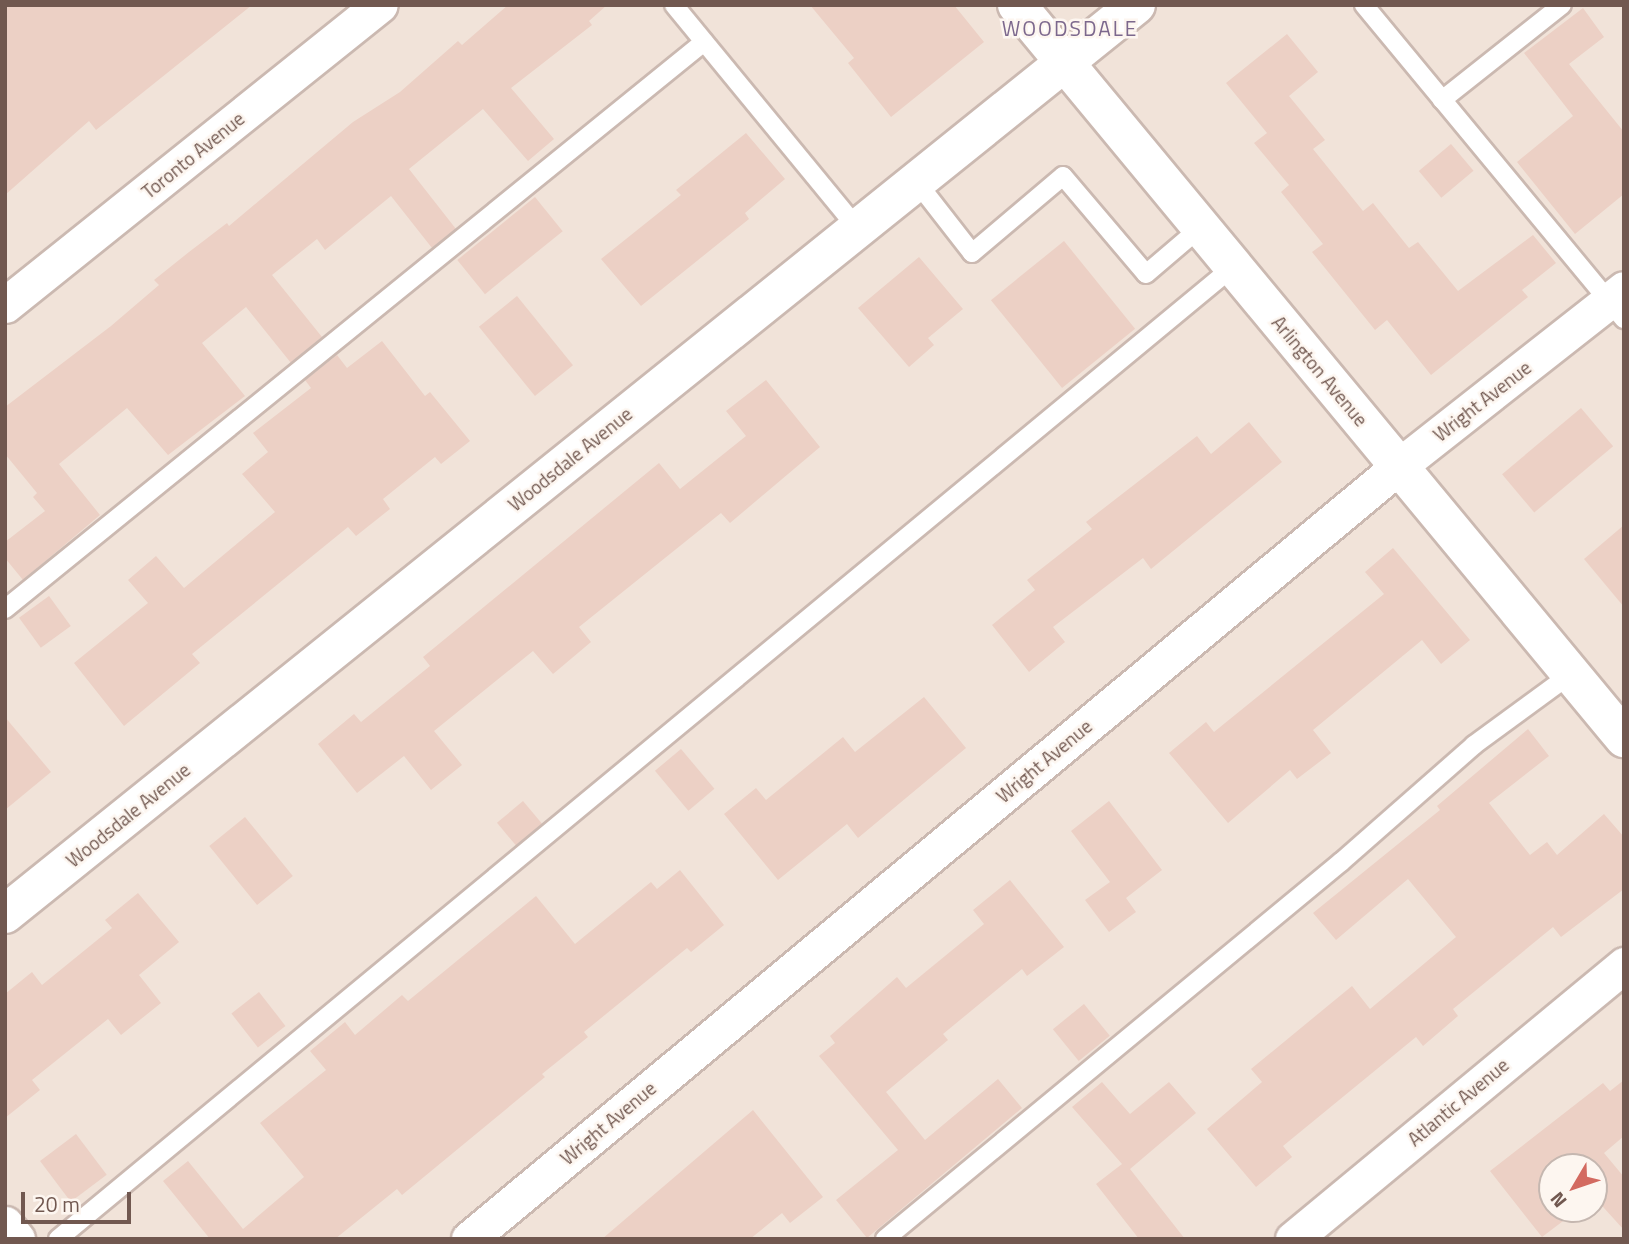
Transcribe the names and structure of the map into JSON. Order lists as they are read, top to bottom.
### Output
{
  "streets": {
    "street": [
      "Toronto Avenue",
      "Arlington Avenue",
      "Wright Avenue",
      "Woodsdale Avenue",
      "Atlantic Avenue"
    ]
  },
  "crossings": [
    ["Arlington Avenue", "Wright Avenue"],
    ["Arlington Avenue", "Woodsdale Avenue"]
  ],
  "districts": ["WOODSDALE"],
  "scale_bar": "20 m",
  "north": "bottom left"
}
